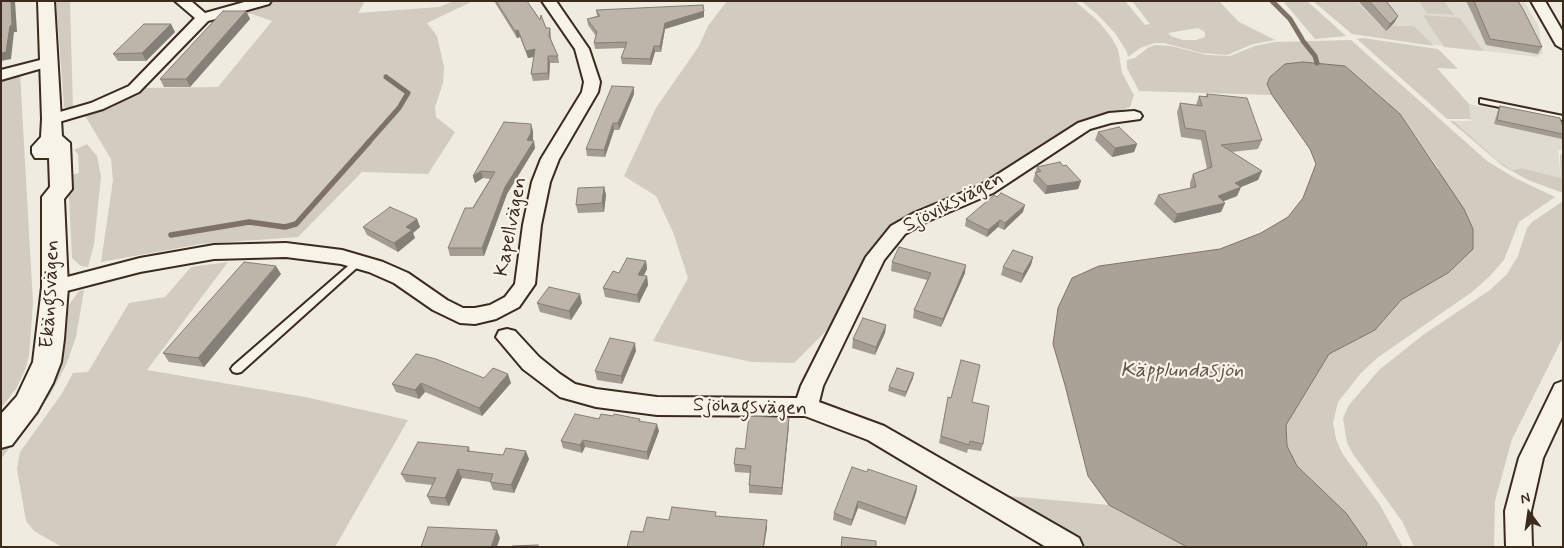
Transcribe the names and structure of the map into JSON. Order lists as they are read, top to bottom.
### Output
{
  "streets": {
    "street": [
      "Sjöviksvägen",
      "Kapellvägen",
      "Ekängsvägen",
      "Sjöhagsvägen"
    ]
  },
  "crossings": [
    ["Sjöviksvägen", "Sjöhagsvägen"],
    ["Kapellvägen", "Ekängsvägen"]
  ],
  "water": ["Käpplundasjön"],
  "north": "top"
}
